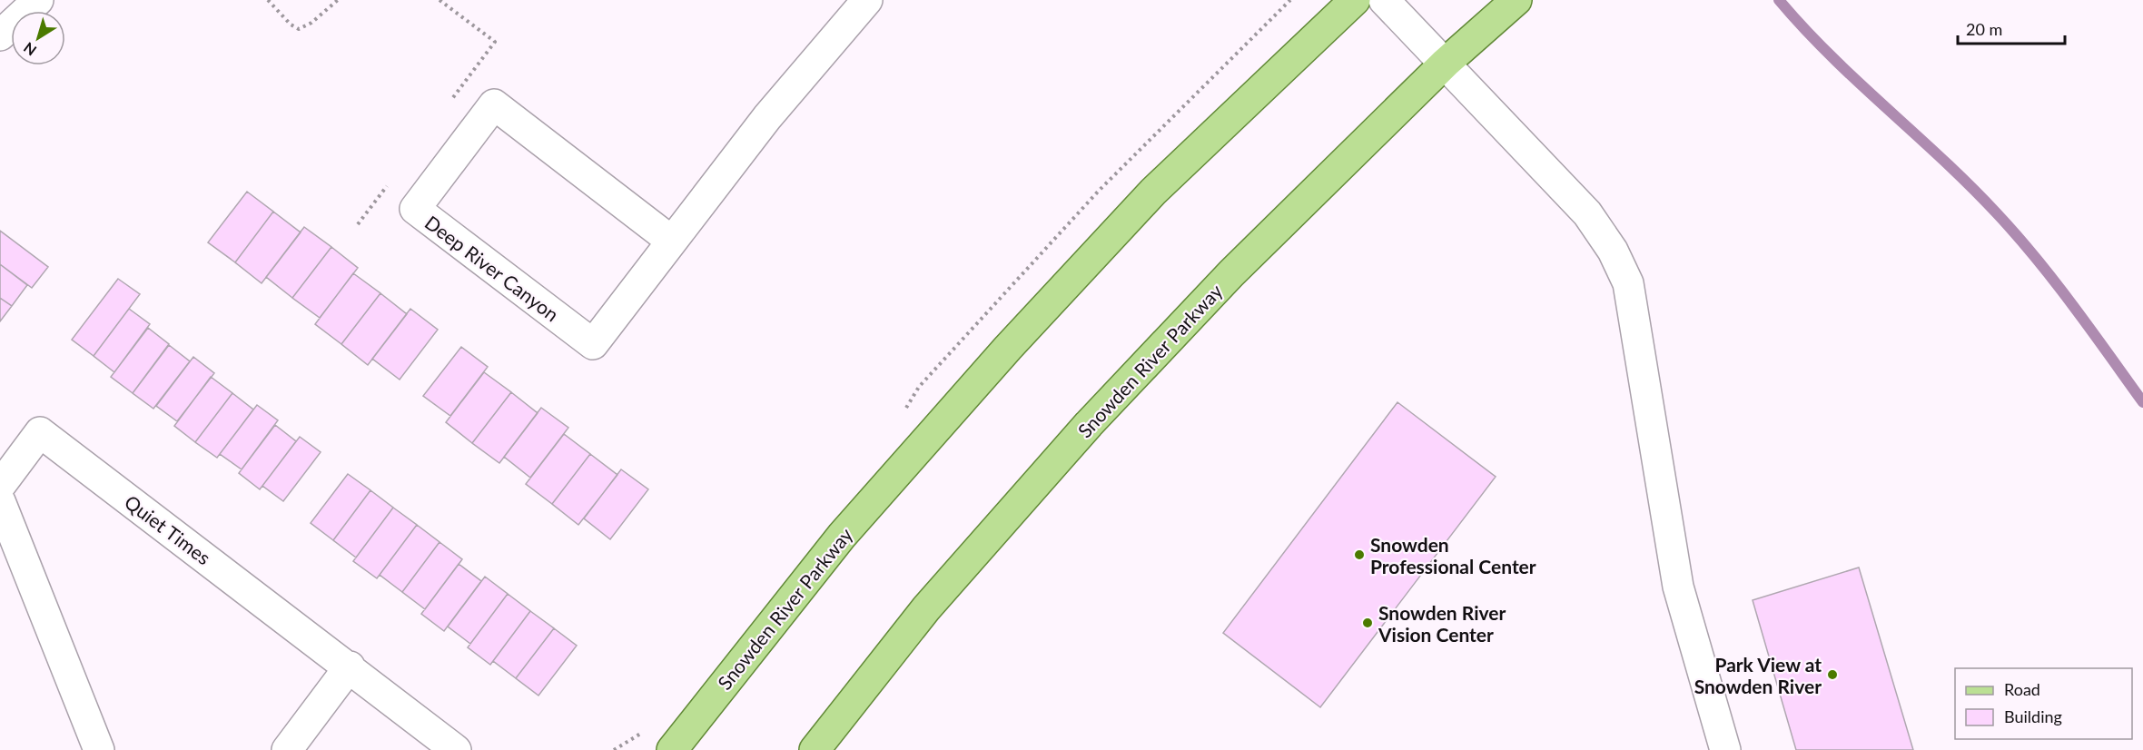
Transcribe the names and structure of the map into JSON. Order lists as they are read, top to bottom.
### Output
{
  "streets": {
    "main road": ["Snowden River Parkway"],
    "street": ["Deep River Canyon", "Quiet Times"]
  },
  "places": ["Snowden Professional Center", "Snowden River Vision Center", "Park View at Snowden River"],
  "legend": ["Road", "Building"],
  "scale_bar": "20 m",
  "north": "bottom left"
}
